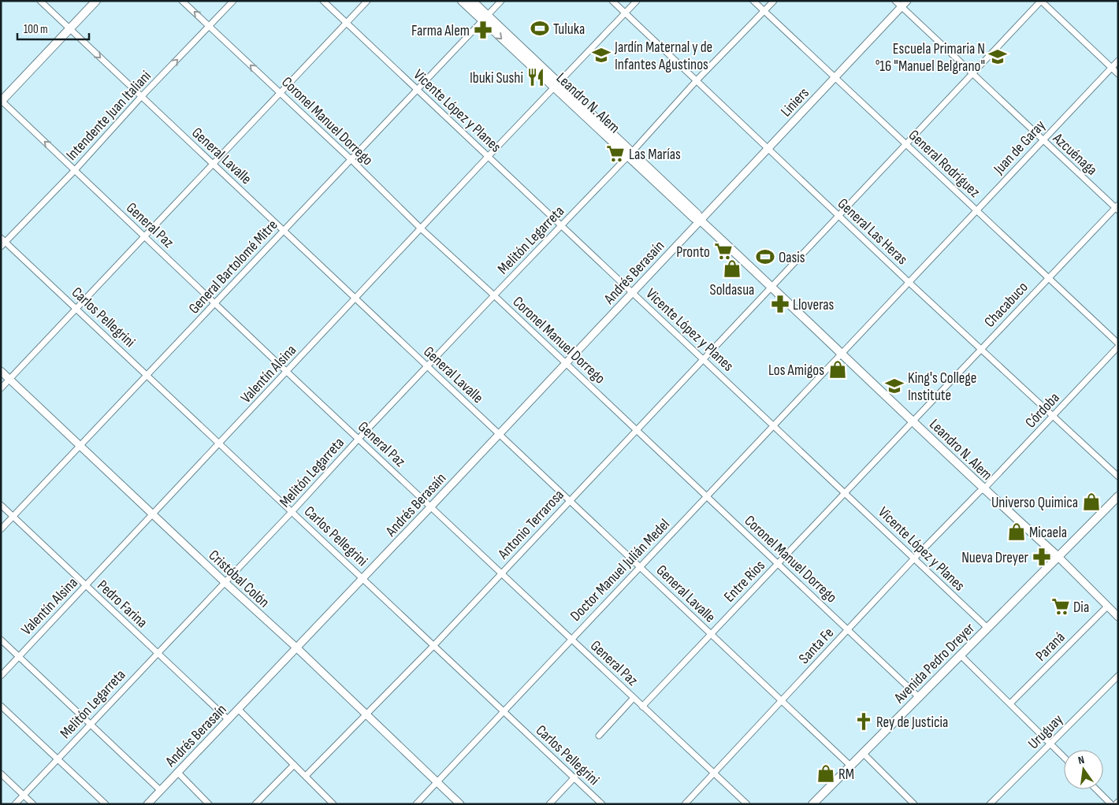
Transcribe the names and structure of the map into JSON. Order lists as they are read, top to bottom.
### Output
{
  "streets": {
    "main road": ["Leandro N. Alem", "Avenida Pedro Dreyer"],
    "street": [
      "Liniers",
      "Vicente López y Planes",
      "Intendente Juan Italiani",
      "Coronel Manuel Dorrego",
      "Juan de Garay",
      "Azcuénaga",
      "General Lavalle",
      "General Rodríguez",
      "General Paz",
      "General Las Heras",
      "Melitón Legarreta",
      "General Bartolomé Mitre",
      "Andrés Berasaín",
      "Chacabuco",
      "Carlos Pellegrini",
      "Valentín Alsina",
      "Córdoba",
      "Antonio Terrarosa",
      "Doctor Manuel Julián Medel",
      "Cristóbal Colón",
      "Entre Ríos",
      "Pedro Farina",
      "Santa Fe",
      "Paraná",
      "Uruguay"
    ]
  },
  "crossings": [
    ["Liniers", "Leandro N. Alem"],
    ["Liniers", "Azcuénaga"],
    ["Liniers", "General Rodríguez"],
    ["Liniers", "General Las Heras"],
    ["Liniers", "Andrés Berasaín"],
    ["Leandro N. Alem", "Juan de Garay"],
    ["Leandro N. Alem", "Melitón Legarreta"],
    ["Leandro N. Alem", "General Bartolomé Mitre"],
    ["Leandro N. Alem", "Andrés Berasaín"],
    ["Leandro N. Alem", "Chacabuco"],
    ["Leandro N. Alem", "Valentín Alsina"],
    ["Leandro N. Alem", "Córdoba"],
    ["Leandro N. Alem", "Antonio Terrarosa"],
    ["Leandro N. Alem", "Doctor Manuel Julián Medel"],
    ["Leandro N. Alem", "Entre Ríos"],
    ["Leandro N. Alem", "Santa Fe"],
    ["Leandro N. Alem", "Paraná"],
    ["Leandro N. Alem", "Avenida Pedro Dreyer"],
    ["Vicente López y Planes", "Melitón Legarreta"],
    ["Vicente López y Planes", "General Bartolomé Mitre"],
    ["Vicente López y Planes", "Andrés Berasaín"],
    ["Vicente López y Planes", "Valentín Alsina"],
    ["Vicente López y Planes", "Antonio Terrarosa"],
    ["Vicente López y Planes", "Doctor Manuel Julián Medel"],
    ["Vicente López y Planes", "Entre Ríos"],
    ["Vicente López y Planes", "Santa Fe"],
    ["Vicente López y Planes", "Avenida Pedro Dreyer"],
    ["Intendente Juan Italiani", "Coronel Manuel Dorrego"],
    ["Intendente Juan Italiani", "General Lavalle"],
    ["Intendente Juan Italiani", "General Paz"],
    ["Intendente Juan Italiani", "Carlos Pellegrini"],
    ["Coronel Manuel Dorrego", "Melitón Legarreta"],
    ["Coronel Manuel Dorrego", "General Bartolomé Mitre"],
    ["Coronel Manuel Dorrego", "Andrés Berasaín"],
    ["Coronel Manuel Dorrego", "Valentín Alsina"],
    ["Coronel Manuel Dorrego", "Antonio Terrarosa"],
    ["Coronel Manuel Dorrego", "Doctor Manuel Julián Medel"],
    ["Coronel Manuel Dorrego", "Entre Ríos"],
    ["Coronel Manuel Dorrego", "Santa Fe"],
    ["Coronel Manuel Dorrego", "Avenida Pedro Dreyer"],
    ["Juan de Garay", "Azcuénaga"],
    ["Juan de Garay", "General Rodríguez"],
    ["Juan de Garay", "General Las Heras"],
    ["Juan de Garay", "Doctor Manuel Julián Medel"],
    ["Azcuénaga", "Chacabuco"],
    ["Azcuénaga", "Antonio Terrarosa"],
    ["General Lavalle", "Melitón Legarreta"],
    ["General Lavalle", "General Bartolomé Mitre"],
    ["General Lavalle", "Andrés Berasaín"],
    ["General Lavalle", "Valentín Alsina"],
    ["General Lavalle", "Antonio Terrarosa"],
    ["General Lavalle", "Doctor Manuel Julián Medel"],
    ["General Lavalle", "Entre Ríos"],
    ["General Lavalle", "Santa Fe"],
    ["General Lavalle", "Avenida Pedro Dreyer"],
    ["General Rodríguez", "Melitón Legarreta"],
    ["General Rodríguez", "Chacabuco"],
    ["General Rodríguez", "Córdoba"],
    ["General Rodríguez", "Antonio Terrarosa"],
    ["General Paz", "Melitón Legarreta"],
    ["General Paz", "General Bartolomé Mitre"],
    ["General Paz", "Andrés Berasaín"],
    ["General Paz", "Valentín Alsina"],
    ["General Paz", "Antonio Terrarosa"],
    ["General Paz", "Doctor Manuel Julián Medel"],
    ["General Paz", "Entre Ríos"],
    ["General Paz", "Santa Fe"],
    ["General Las Heras", "Melitón Legarreta"],
    ["General Las Heras", "Chacabuco"],
    ["General Las Heras", "Valentín Alsina"],
    ["General Las Heras", "Córdoba"],
    ["General Las Heras", "Antonio Terrarosa"],
    ["Melitón Legarreta", "Carlos Pellegrini"],
    ["Melitón Legarreta", "Cristóbal Colón"],
    ["Melitón Legarreta", "Pedro Farina"],
    ["General Bartolomé Mitre", "Carlos Pellegrini"],
    ["General Bartolomé Mitre", "Cristóbal Colón"],
    ["General Bartolomé Mitre", "Pedro Farina"],
    ["Andrés Berasaín", "Carlos Pellegrini"],
    ["Andrés Berasaín", "Cristóbal Colón"],
    ["Andrés Berasaín", "Pedro Farina"],
    ["Chacabuco", "Entre Ríos"],
    ["Carlos Pellegrini", "Valentín Alsina"],
    ["Carlos Pellegrini", "Antonio Terrarosa"],
    ["Carlos Pellegrini", "Doctor Manuel Julián Medel"],
    ["Valentín Alsina", "Cristóbal Colón"],
    ["Valentín Alsina", "Pedro Farina"],
    ["Córdoba", "Santa Fe"],
    ["Antonio Terrarosa", "Cristóbal Colón"],
    ["Doctor Manuel Julián Medel", "Cristóbal Colón"]
  ],
  "places": {
    "sports": ["Tuluka", "Oasis"],
    "pharmacy": ["Farma Alem", "Lloveras", "Nueva Dreyer"],
    "school or university": ["Jardín Maternal y de Infantes Agustinos", "Escuela Primaria N °16 \"Manuel Belgrano\"", "King's College Institute"],
    "restaurant": ["Ibuki Sushi"],
    "supermarket": ["Las Marías", "Pronto", "Dia"],
    "shop": [
      "Soldasua",
      "Los Amigos",
      "Universo Quimica",
      "Micaela",
      "RM"
    ],
    "church": ["Rey de Justicia"]
  },
  "scale_bar": "100 m",
  "north": "top"
}
